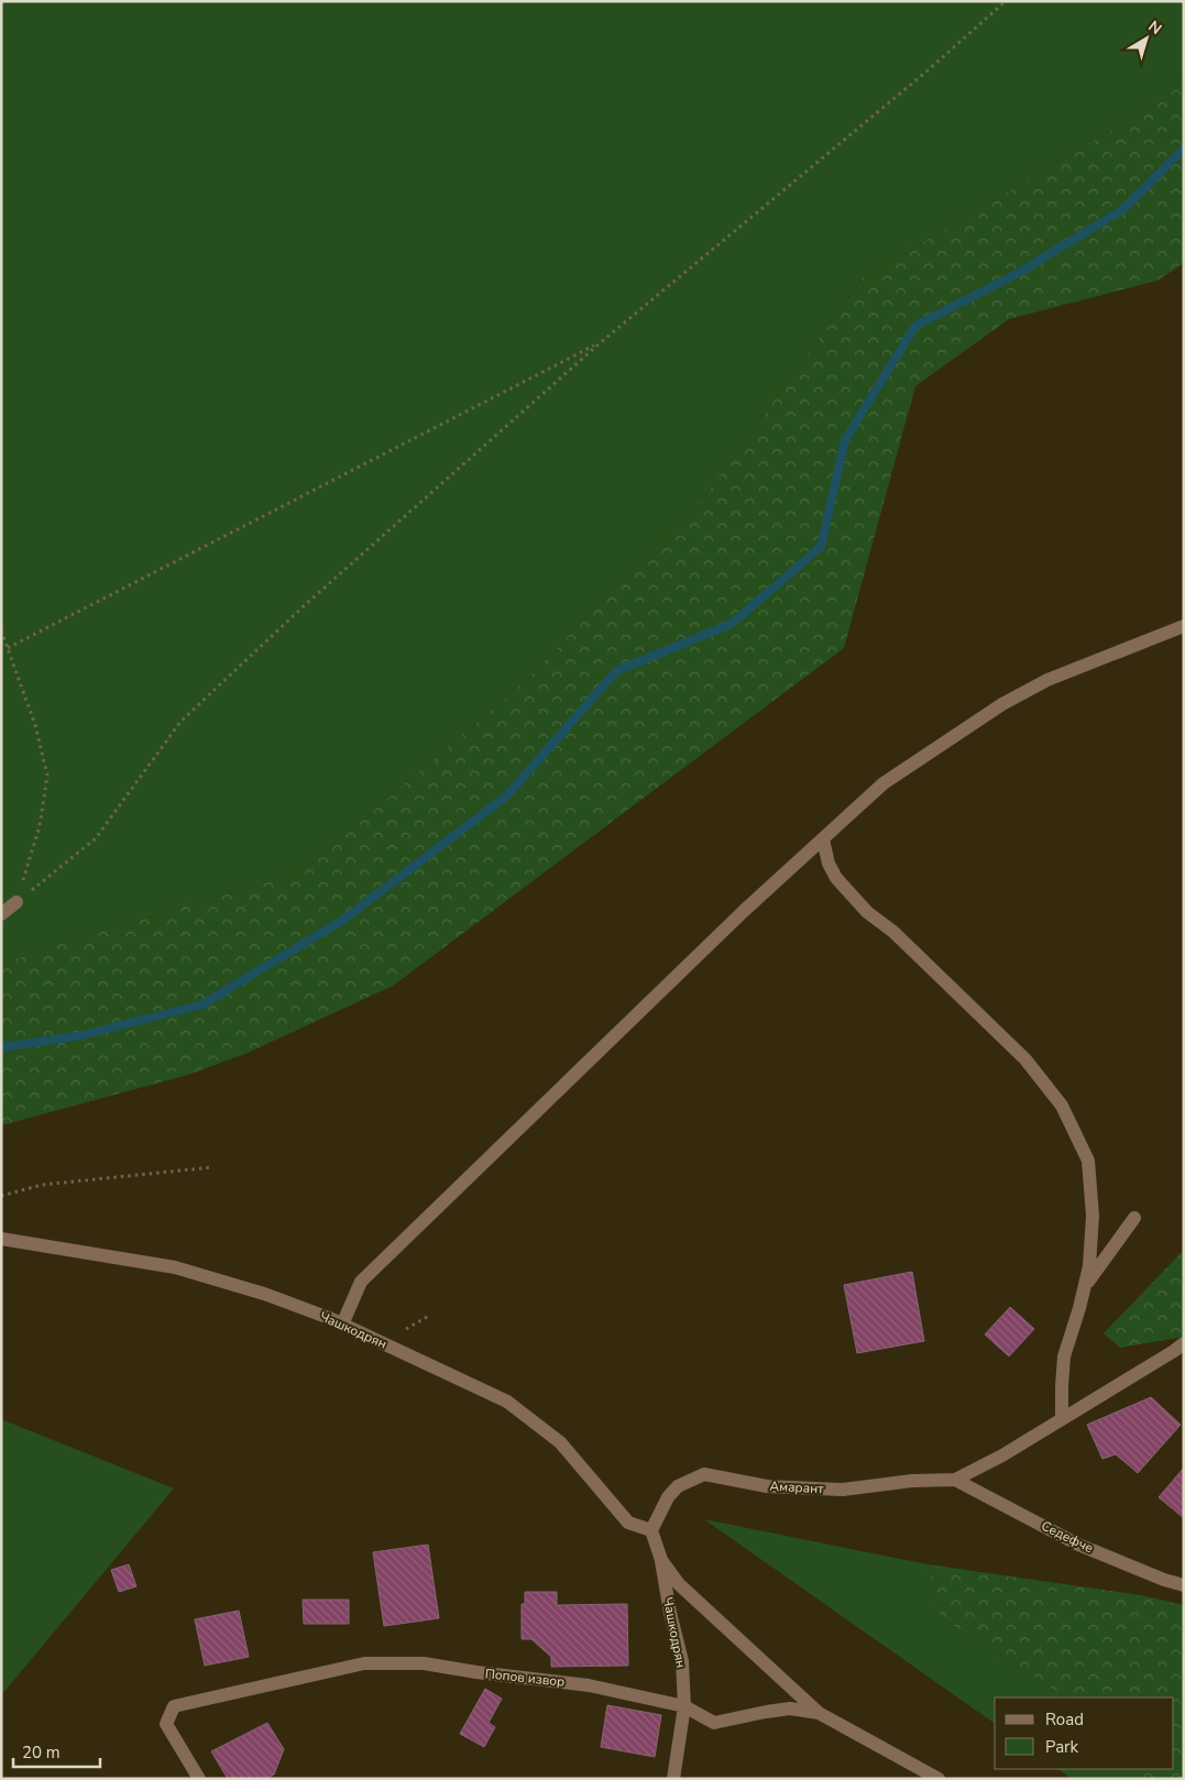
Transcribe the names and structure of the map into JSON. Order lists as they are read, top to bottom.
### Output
{
  "streets": {
    "street": [
      "Чашкодрян",
      "Амарант",
      "Седефче",
      "Попов извор"
    ]
  },
  "crossings": [
    ["Чашкодрян", "Амарант"],
    ["Чашкодрян", "Попов извор"],
    ["Амарант", "Седефче"]
  ],
  "legend": ["Road", "Park"],
  "scale_bar": "20 m",
  "north": "top right"
}
